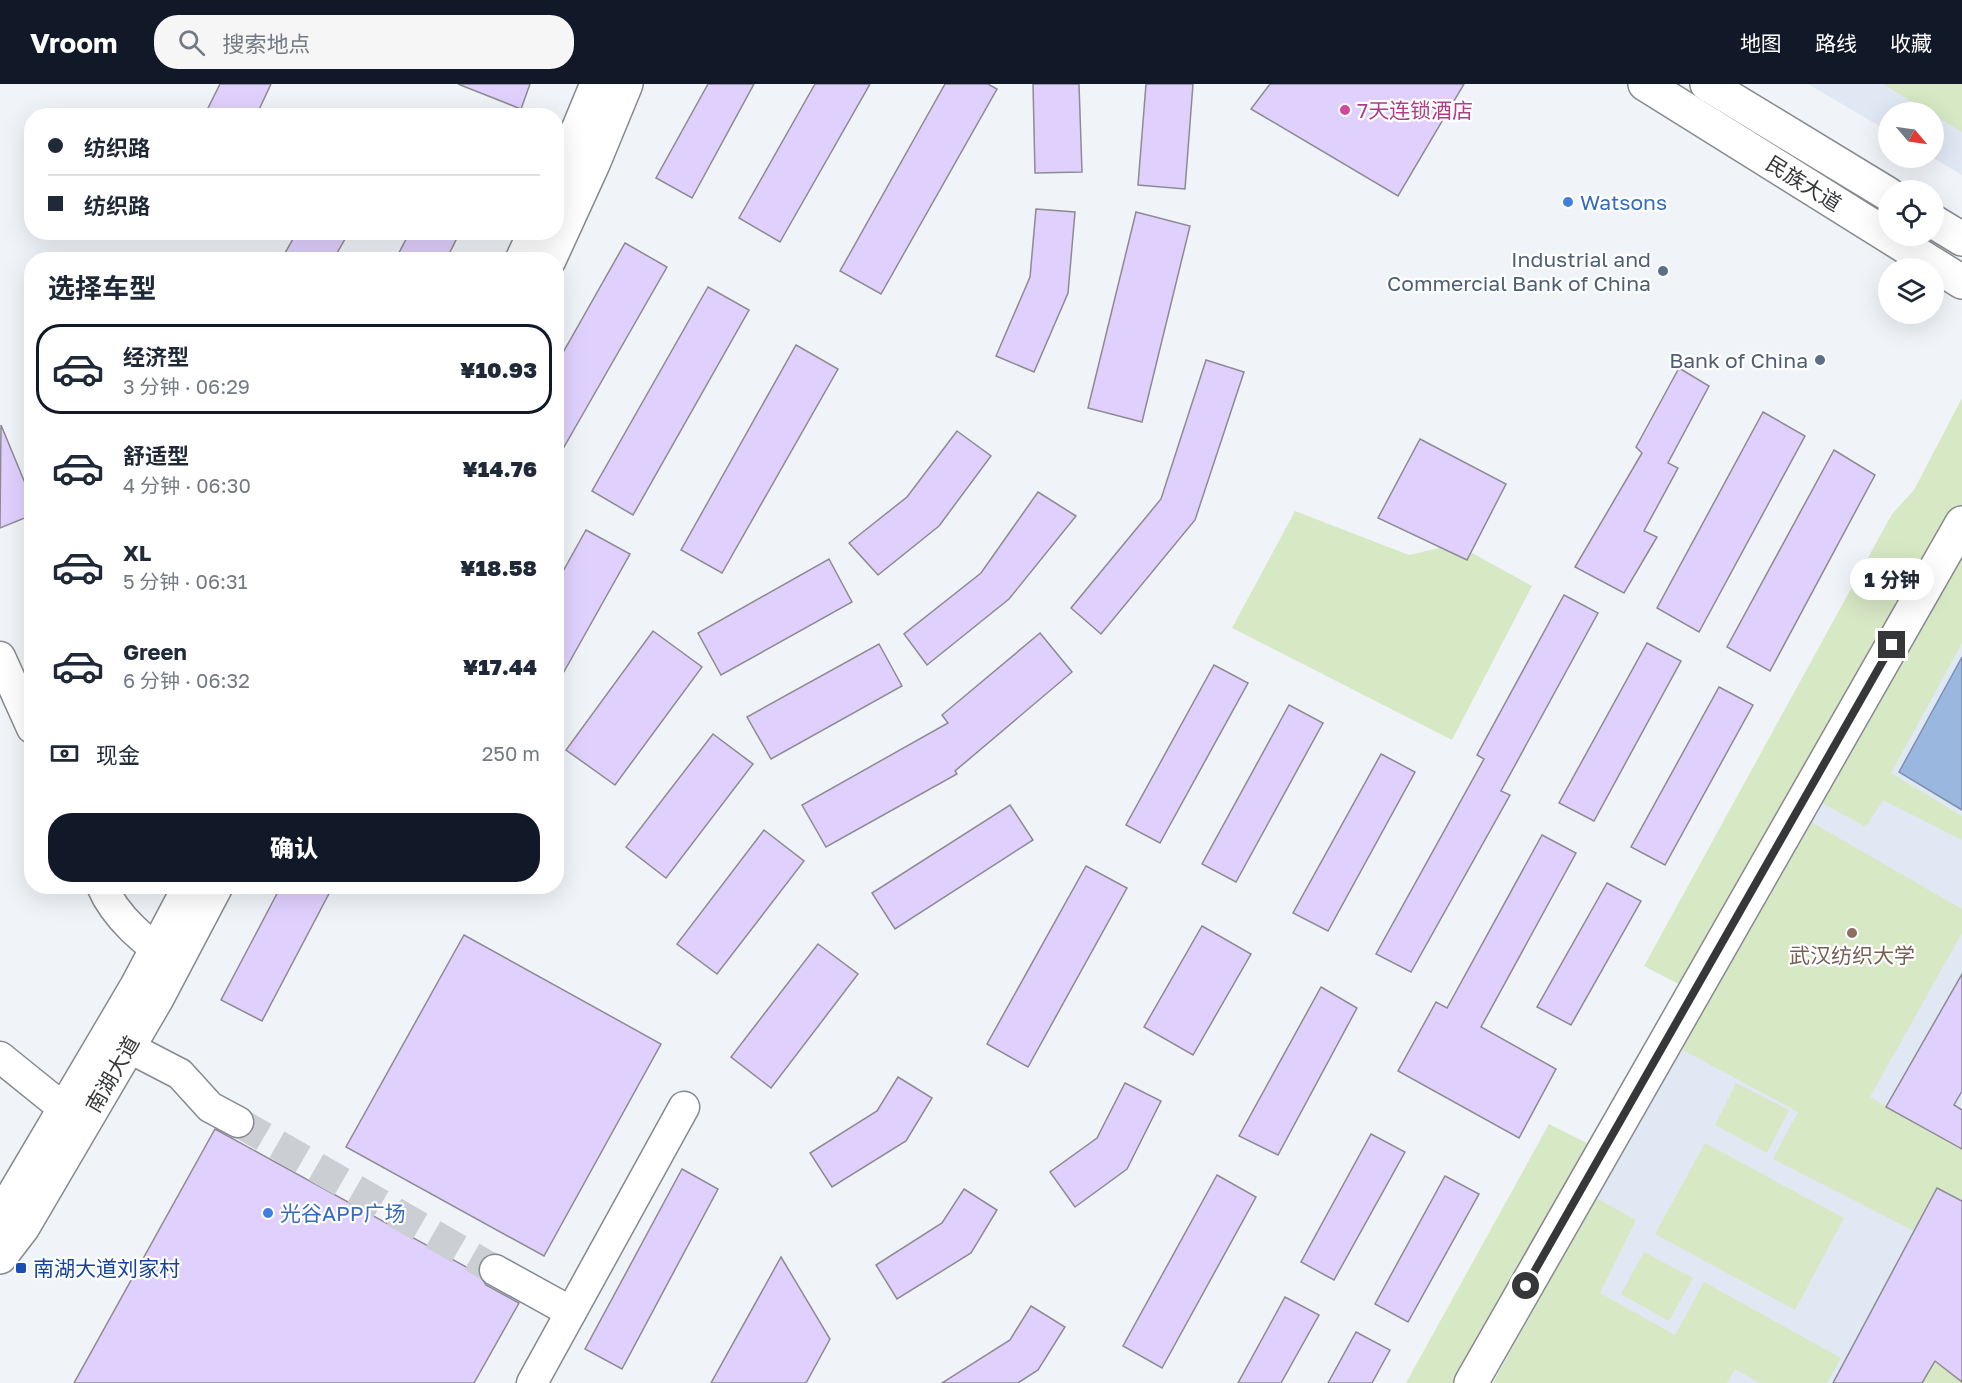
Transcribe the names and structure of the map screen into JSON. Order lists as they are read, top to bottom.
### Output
{
  "streets": {
    "main road": ["民族大道", "南湖大道"]
  },
  "places": {
    "other": [
      "7天连锁酒店",
      "Watsons",
      "Industrial and Commercial Bank of China",
      "Bank of China",
      "武汉纺织大学",
      "光谷APP广场"
    ],
    "transit": ["南湖大道刘家村"]
  },
  "north": "bottom right",
  "page": {
    "header": "Vroom",
    "search": "搜索地点",
    "nav": ["地图", "路线", "收藏"],
    "banner": ["纺织路", "纺织路"],
    "heading": "选择车型",
    "list": [
      {
        "name": "经济型",
        "note": "3 分钟 · 06:29",
        "value": "¥10.93"
      },
      {
        "name": "舒适型",
        "note": "4 分钟 · 06:30",
        "value": "¥14.76"
      },
      {
        "name": "XL",
        "note": "5 分钟 · 06:31",
        "value": "¥18.58"
      },
      {
        "name": "Green",
        "note": "6 分钟 · 06:32",
        "value": "¥17.44"
      }
    ],
    "bubble": "1 分钟",
    "pay": ["现金", "250 m"],
    "buttons": "确认"
  }
}
